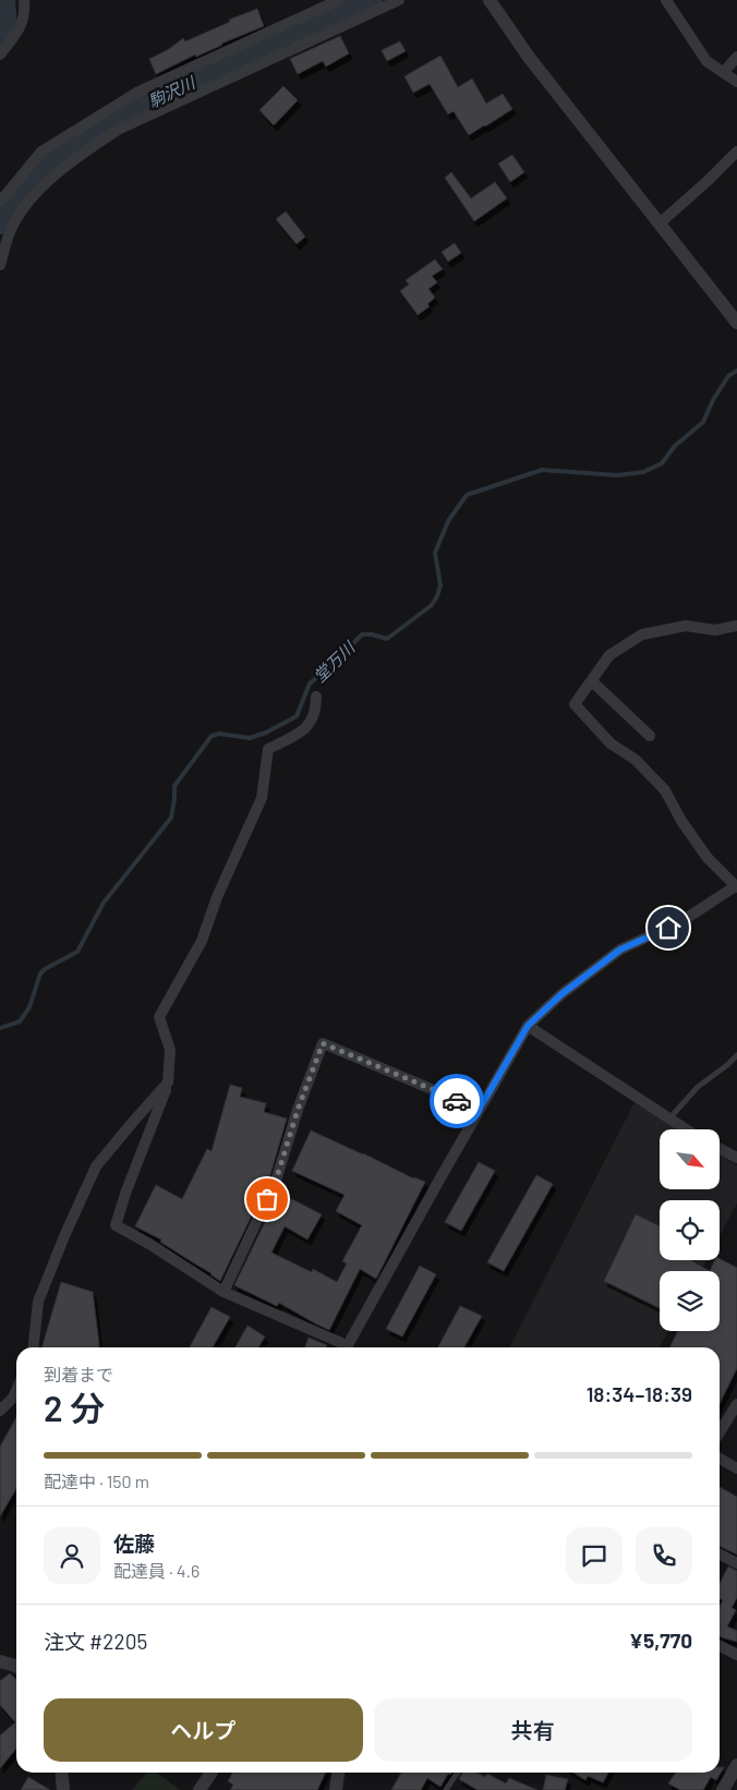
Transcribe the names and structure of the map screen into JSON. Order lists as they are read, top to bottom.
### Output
{
  "water": ["駒沢川", "堂万川"],
  "north": "bottom right",
  "page": {
    "heading": ["2 分", "到着まで", "18:34–18:39"],
    "panel": [
      "佐藤",
      "配達員 · 4.6",
      "注文 #2205",
      "¥5,770"
    ],
    "bar": "配達中 · 150 m",
    "buttons": ["ヘルプ", "共有"]
  }
}
